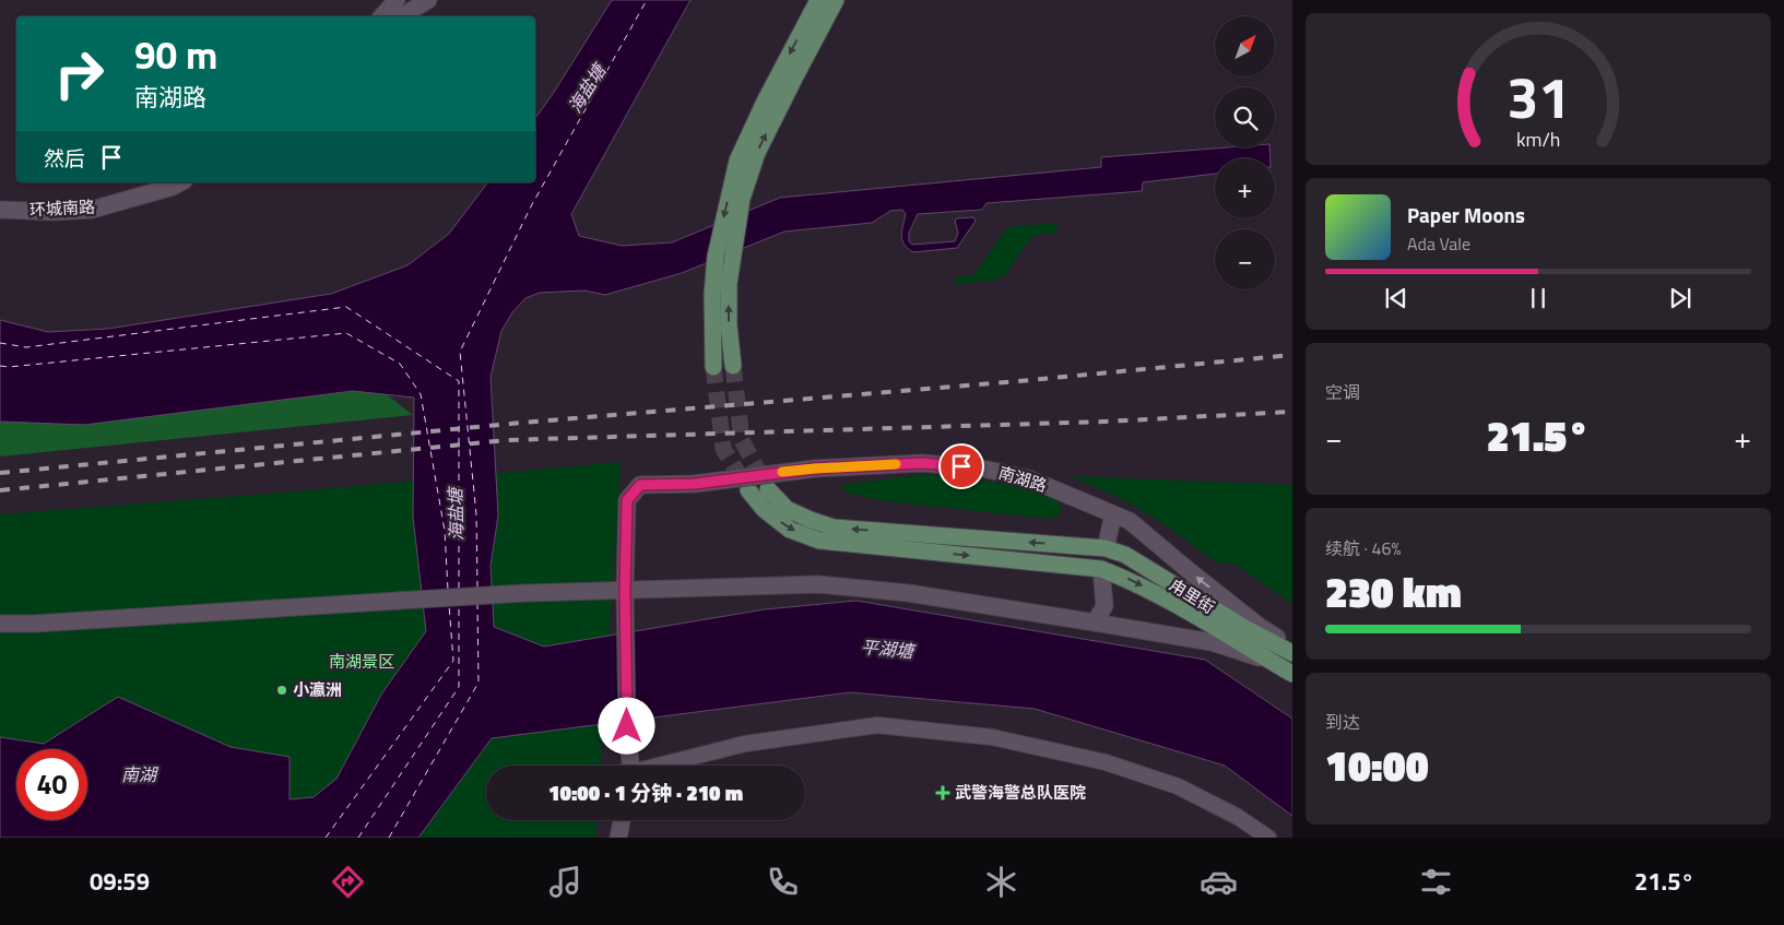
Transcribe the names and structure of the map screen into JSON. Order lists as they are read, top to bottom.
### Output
{
  "streets": {
    "main road": ["甪里街"],
    "street": ["环城南路", "南湖路"]
  },
  "water": ["海盐塘", "平湖塘", "南湖"],
  "parks": ["南湖景区"],
  "places": {
    "other": ["小瀛洲"],
    "health": ["武警海警总队医院"]
  },
  "north": "top right",
  "page": {
    "map_buttons": ["+", "−"],
    "turn": ["90 m", "南湖路"],
    "then": "然后",
    "song": ["Paper Moons", "Ada Vale"],
    "tile": [
      "空调",
      ["续航 · 46%", "230 km"],
      ["到达", "10:00"]
    ],
    "heat": ["−", "21.5°", "+"],
    "limit": "40",
    "trip": "10:00 · 1 分钟 · 210 m",
    "tabs": ["09:59", "21.5°"],
    "gauge": ["31", "km/h"]
  }
}
